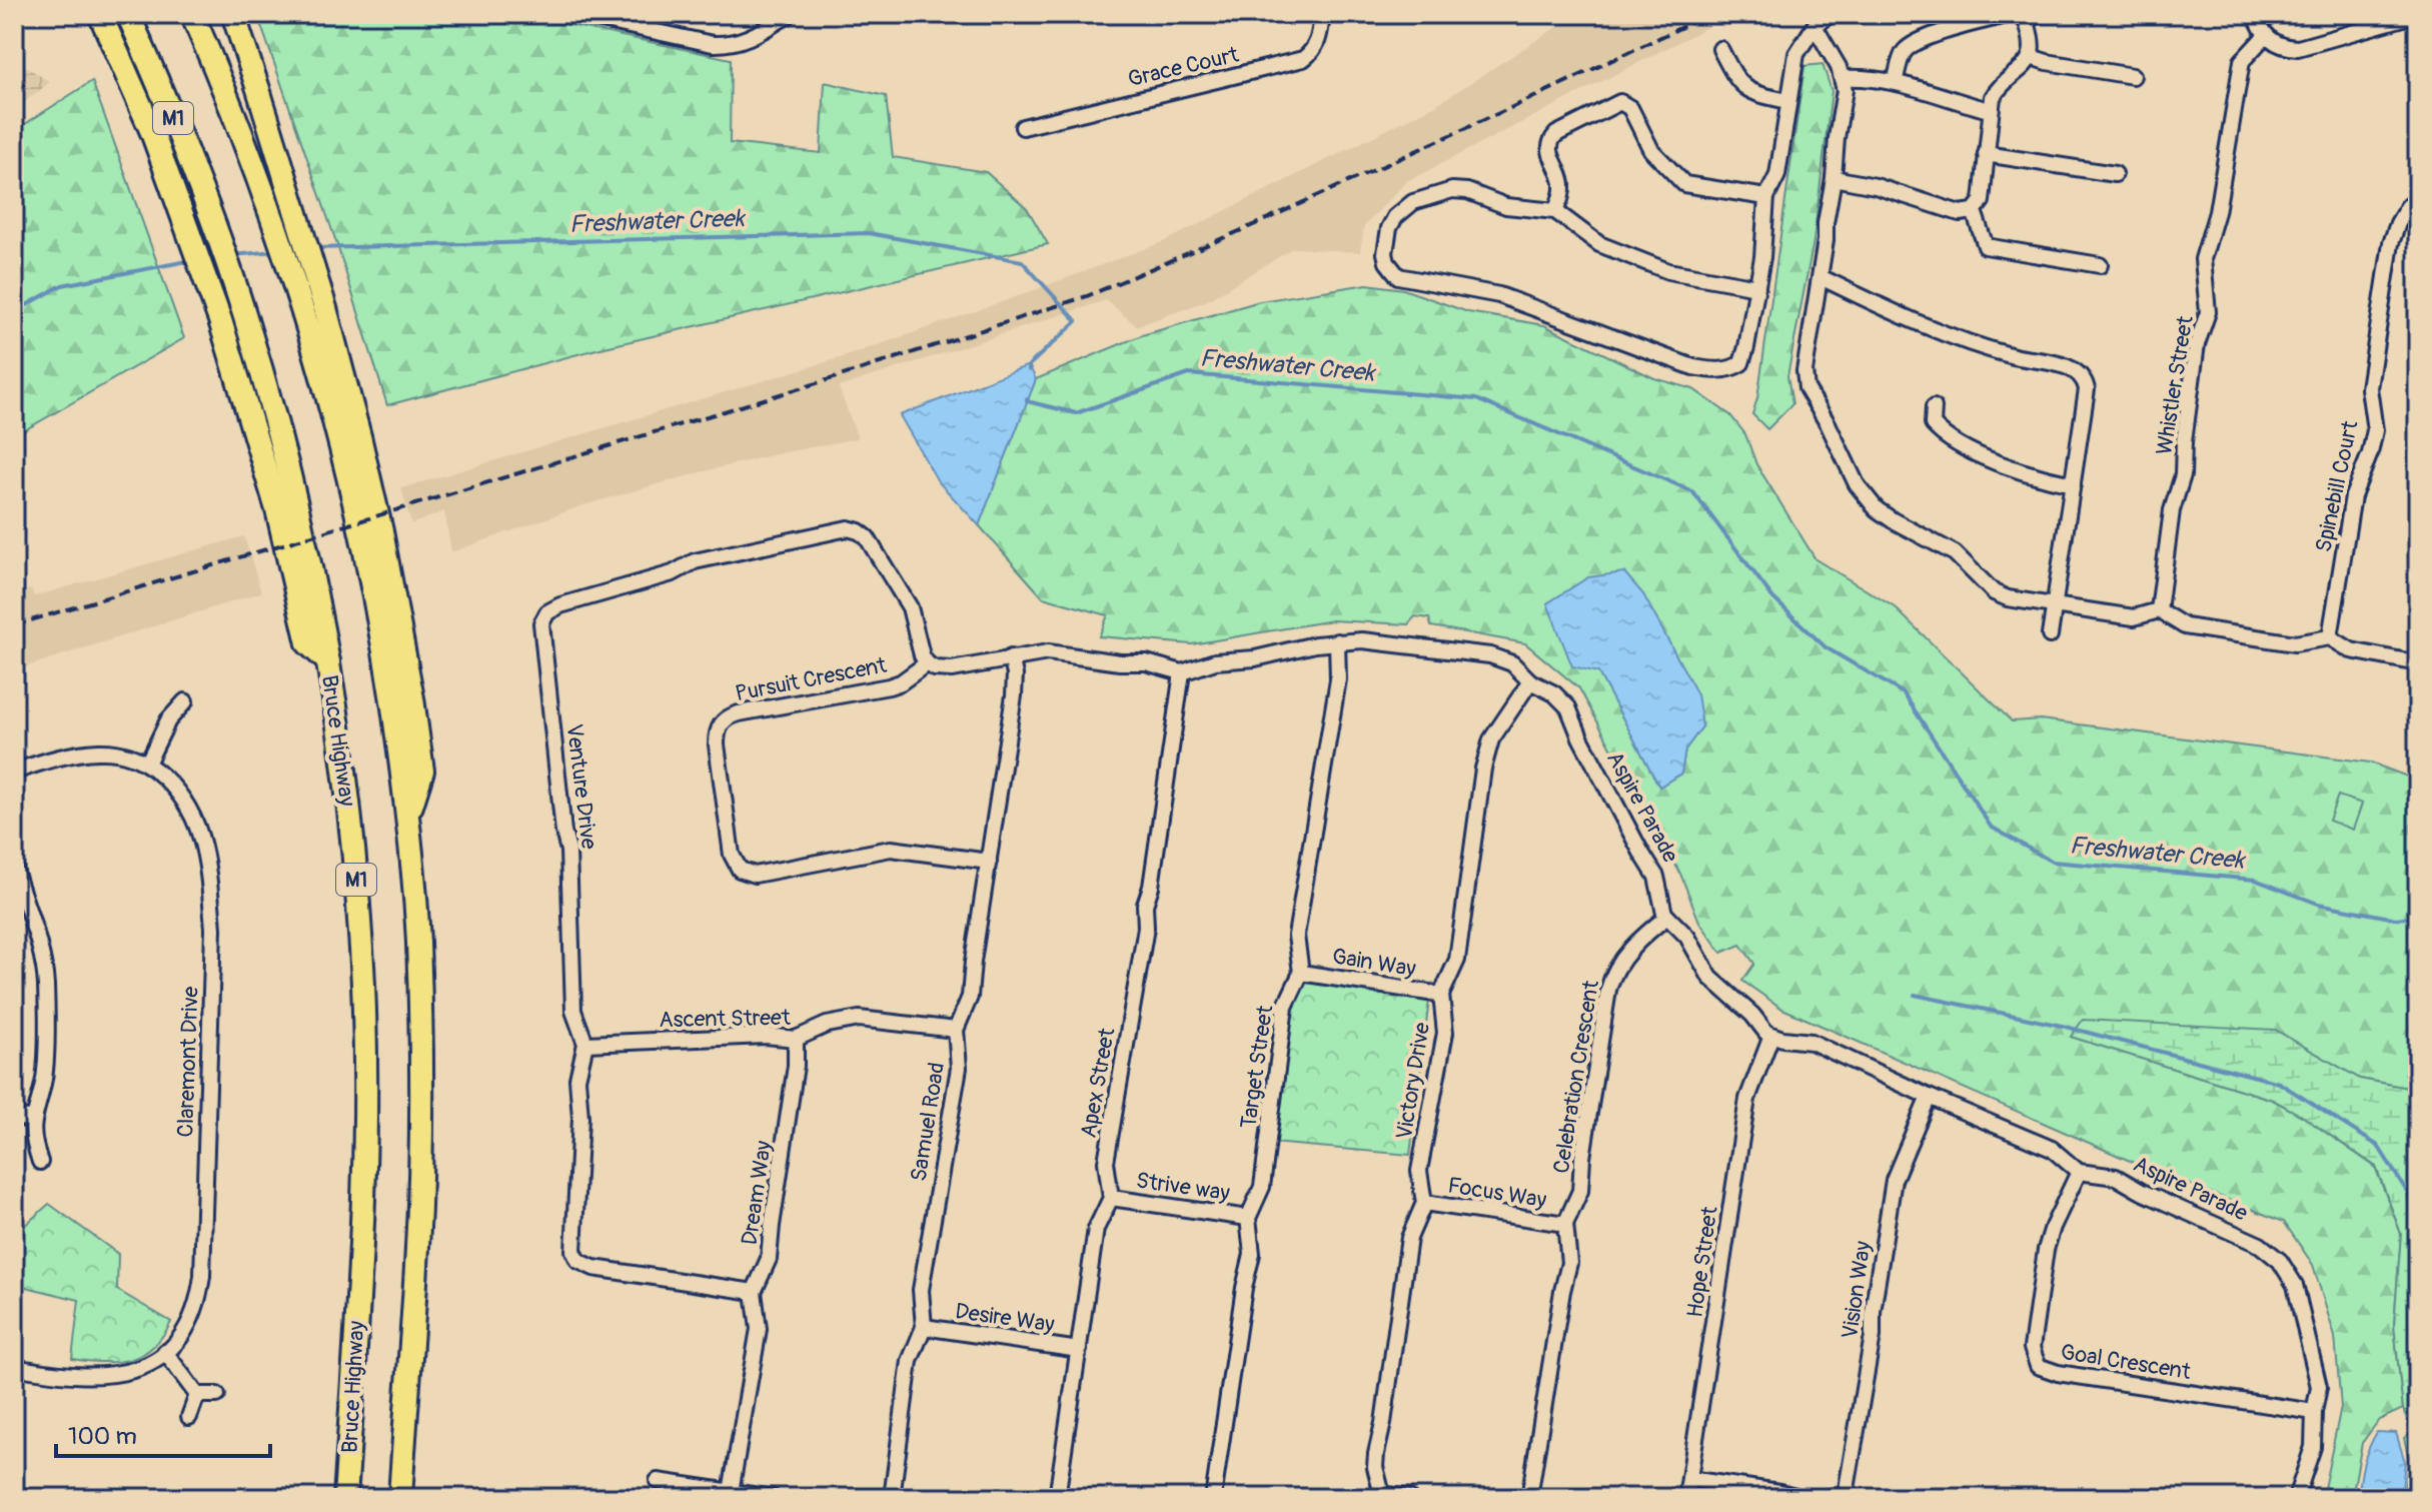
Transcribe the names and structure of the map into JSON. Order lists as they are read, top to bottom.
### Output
{
  "streets": {
    "highway": ["M1", "Bruce Highway"],
    "street": [
      "Grace Court",
      "Whistler Street",
      "Spinebill Court",
      "Pursuit Crescent",
      "Venture Drive",
      "Aspire Parade",
      "Gain Way",
      "Ascent Street",
      "Claremont Drive",
      "Target Street",
      "Celebration Crescent",
      "Victory Drive",
      "Apex Street",
      "Samuel Road",
      "Strive way",
      "Focus Way",
      "Dream Way",
      "Hope Street",
      "Vision Way",
      "Desire Way",
      "Goal Crescent"
    ]
  },
  "crossings": [
    ["Pursuit Crescent", "Venture Drive"],
    ["Pursuit Crescent", "Samuel Road"],
    ["Venture Drive", "Ascent Street"],
    ["Venture Drive", "Dream Way"],
    ["Aspire Parade", "Celebration Crescent"],
    ["Aspire Parade", "Victory Drive"],
    ["Aspire Parade", "Apex Street"],
    ["Aspire Parade", "Hope Street"],
    ["Aspire Parade", "Vision Way"],
    ["Aspire Parade", "Goal Crescent"],
    ["Gain Way", "Target Street"],
    ["Gain Way", "Victory Drive"],
    ["Ascent Street", "Samuel Road"],
    ["Ascent Street", "Dream Way"],
    ["Target Street", "Strive way"],
    ["Celebration Crescent", "Focus Way"],
    ["Victory Drive", "Focus Way"],
    ["Apex Street", "Strive way"],
    ["Apex Street", "Desire Way"],
    ["Samuel Road", "Desire Way"]
  ],
  "water": ["Freshwater Creek"],
  "scale_bar": "100 m"
}
